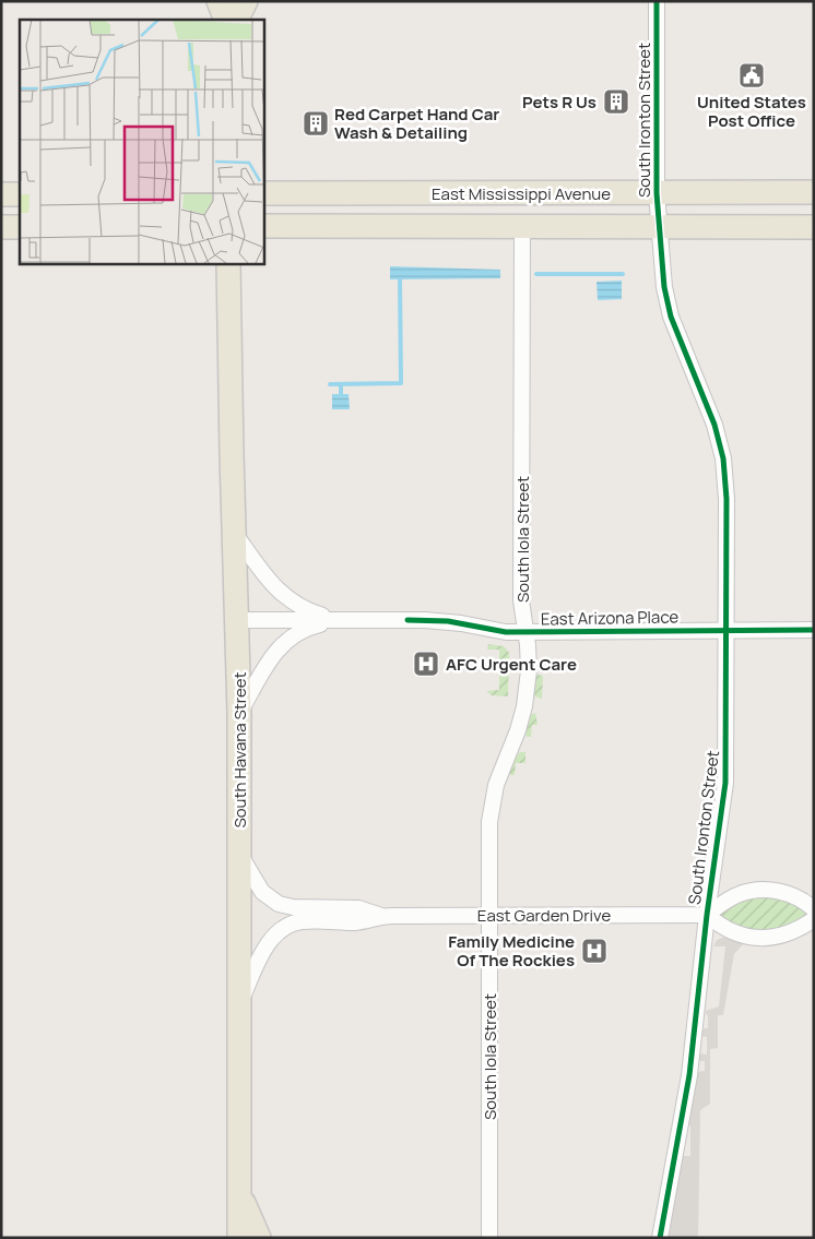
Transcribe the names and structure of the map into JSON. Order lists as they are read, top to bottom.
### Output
{
  "streets": {
    "main road": ["East Mississippi Avenue", "South Havana Street"],
    "street": [
      "South Ironton Street",
      "South Iola Street",
      "East Arizona Place",
      "East Garden Drive"
    ]
  },
  "crossings": [
    ["South Ironton Street", "East Mississippi Avenue"],
    ["South Ironton Street", "East Arizona Place"],
    ["South Ironton Street", "East Garden Drive"],
    ["East Mississippi Avenue", "South Iola Street"],
    ["South Iola Street", "East Arizona Place"],
    ["South Iola Street", "East Garden Drive"],
    ["East Arizona Place", "South Havana Street"],
    ["South Havana Street", "East Garden Drive"]
  ],
  "places": {
    "public building": ["United States Post Office"],
    "building": ["Pets R Us", "Red Carpet Hand Car Wash & Detailing"],
    "hospital": ["AFC Urgent Care", "Family Medicine Of The Rockies"]
  }
}
